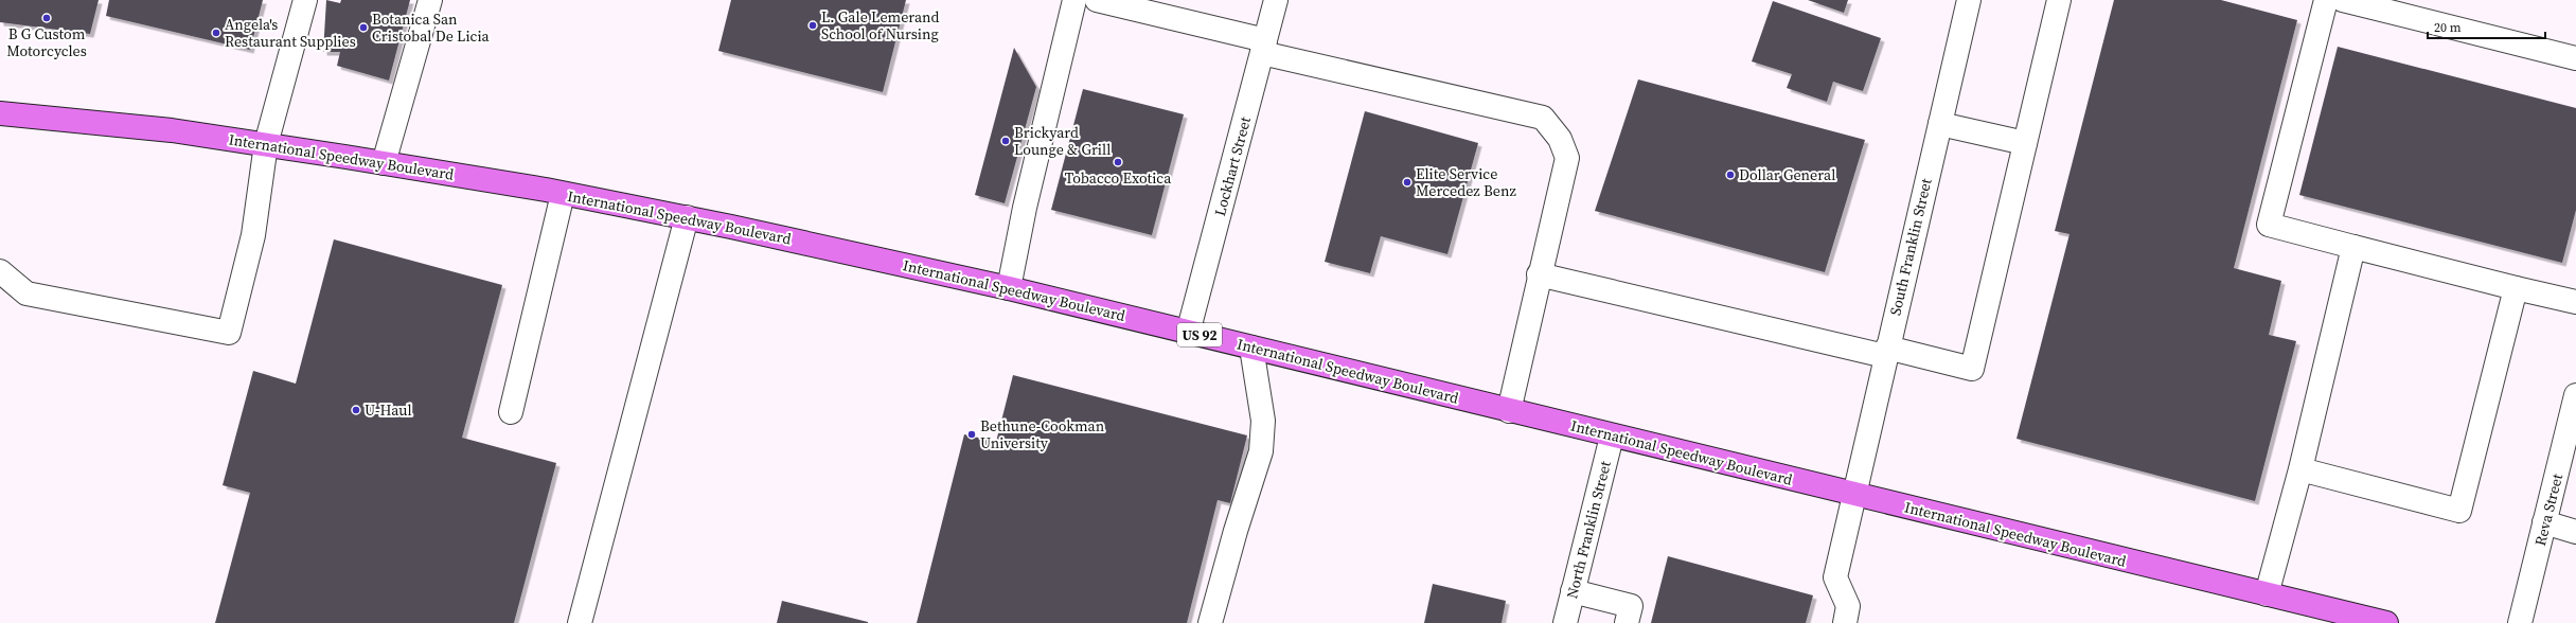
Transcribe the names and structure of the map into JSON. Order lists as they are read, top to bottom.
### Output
{
  "streets": {
    "main road": ["International Speedway Boulevard", "US 92"],
    "street": [
      "Lockhart Street",
      "South Franklin Street",
      "Reva Street",
      "North Franklin Street"
    ]
  },
  "crossings": [
    ["International Speedway Boulevard", "Lockhart Street"],
    ["International Speedway Boulevard", "South Franklin Street"],
    ["International Speedway Boulevard", "North Franklin Street"]
  ],
  "places": [
    "B G Custom Motorcycles",
    "L. Gale Lemerand School of Nursing",
    "Botanica San Cristobal De Licia",
    "Angela's Restaurant Supplies",
    "Brickyard Lounge & Grill",
    "Tobacco Exotica",
    "Dollar General",
    "Elite Service Mercedez Benz",
    "U-Haul",
    "Bethune-Cookman University"
  ],
  "scale_bar": "20 m"
}
